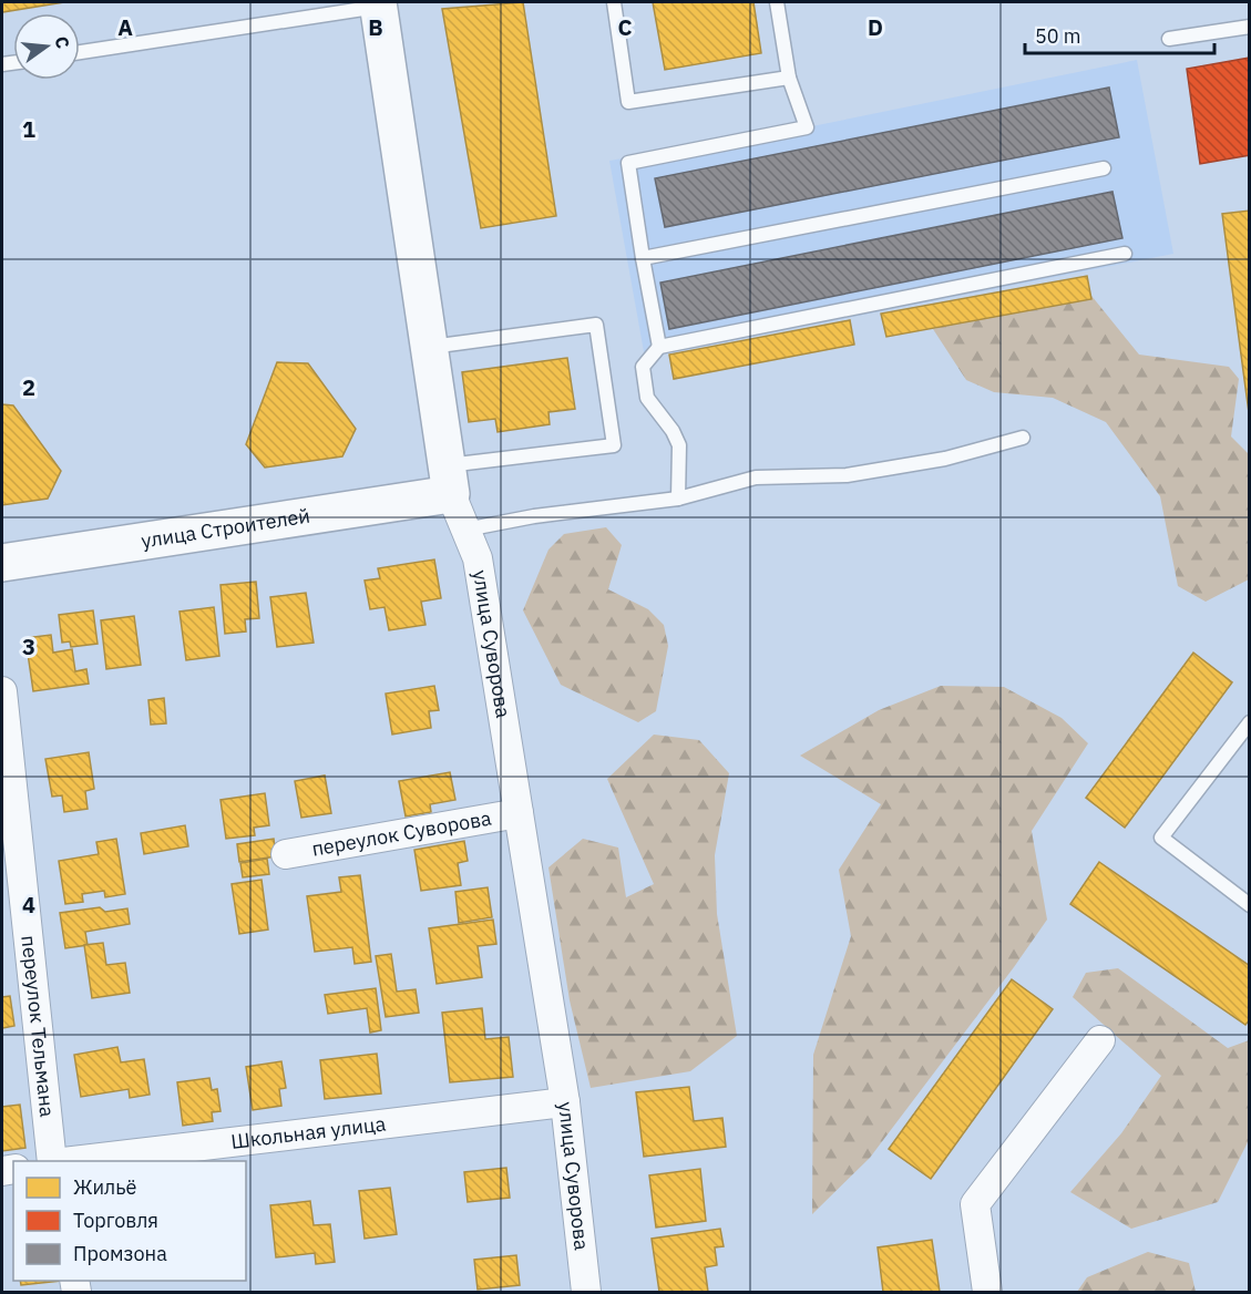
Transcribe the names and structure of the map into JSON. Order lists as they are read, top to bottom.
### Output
{
  "streets": {
    "street": [
      "улица Строителей",
      "улица Суворова",
      "переулок Суворова",
      "переулок Тельмана",
      "Школьная улица"
    ]
  },
  "crossings": [
    ["улица Строителей", "улица Суворова"],
    ["улица Суворова", "переулок Суворова"],
    ["улица Суворова", "Школьная улица"]
  ],
  "legend": ["Жильё", "Торговля", "Промзона"],
  "scale_bar": "50 m",
  "north": "right",
  "grid": {
    "columns": [
      "A",
      "B",
      "C",
      "D"
    ],
    "rows": [
      "1",
      "2",
      "3",
      "4"
    ]
  }
}
